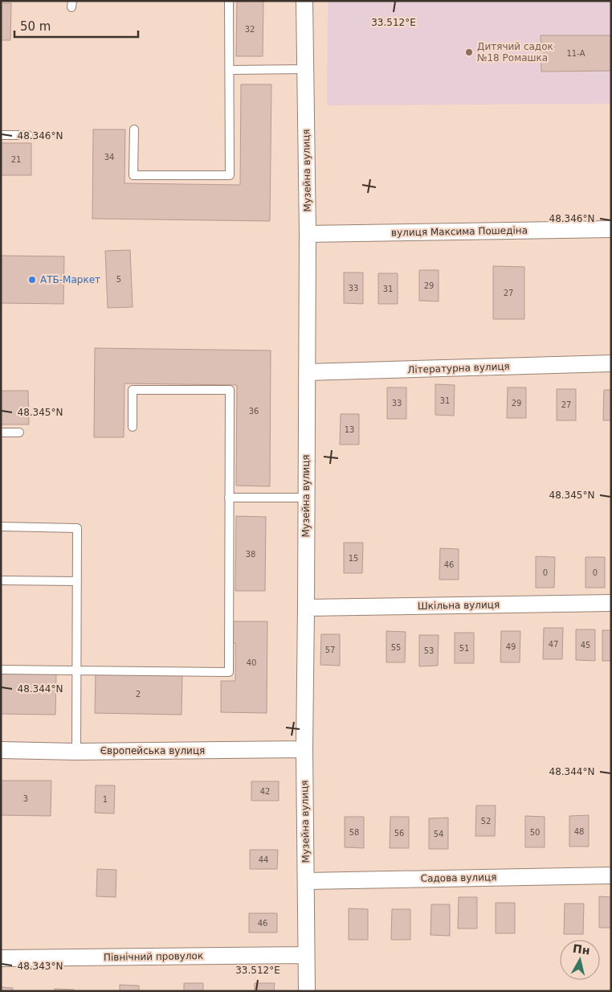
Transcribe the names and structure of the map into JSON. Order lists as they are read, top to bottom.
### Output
{
  "streets": {
    "street": [
      "Музейна вулиця",
      "вулиця Максима Пошедіна",
      "Літературна вулиця",
      "Шкільна вулиця",
      "Європейська вулиця",
      "Садова вулиця",
      "Північний провулок"
    ]
  },
  "crossings": [
    ["Музейна вулиця", "вулиця Максима Пошедіна"],
    ["Музейна вулиця", "Літературна вулиця"],
    ["Музейна вулиця", "Шкільна вулиця"],
    ["Музейна вулиця", "Європейська вулиця"],
    ["Музейна вулиця", "Садова вулиця"],
    ["Музейна вулиця", "Північний провулок"]
  ],
  "places": ["Дитячий садок №18 Ромашка", "АТБ-Маркет"],
  "house_numbers": [
    "32",
    "11-А",
    "34",
    "21",
    "5",
    "29",
    "33",
    "31",
    "27",
    "31",
    "33",
    "29",
    "27",
    "36",
    "13",
    "38",
    "15",
    "46",
    "0",
    "0",
    "47",
    "45",
    "49",
    "55",
    "51",
    "57",
    "53",
    "40",
    "2",
    "42",
    "3",
    "1",
    "52",
    "48",
    "58",
    "50",
    "56",
    "54",
    "44",
    "46"
  ],
  "scale_bar": "50 m",
  "north": "top",
  "coordinates": [
    "33.512°E",
    "48.346°N",
    "48.345°N",
    "48.344°N",
    "48.343°N"
  ]
}
